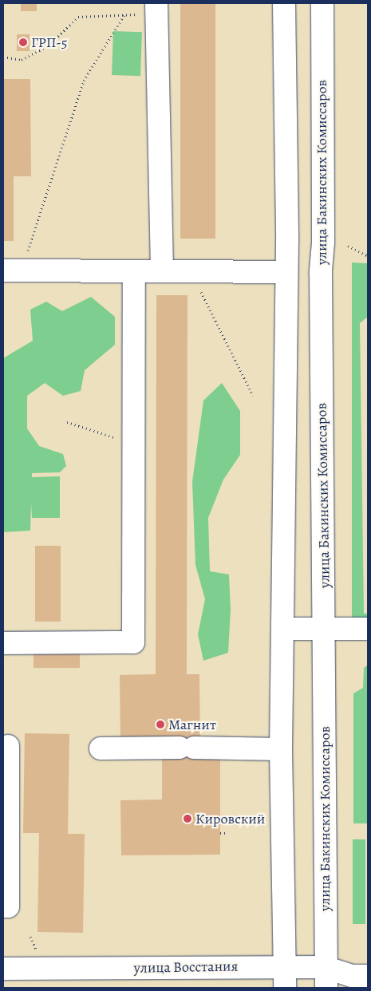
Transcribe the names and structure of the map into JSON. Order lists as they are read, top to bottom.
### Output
{
  "streets": {
    "main road": ["улица Бакинских Комиссаров", "улица Восстания"]
  },
  "crossings": [
    ["улица Бакинских Комиссаров", "улица Восстания"]
  ],
  "places": ["ГРП-5", "Магнит", "Кировский"]
}
